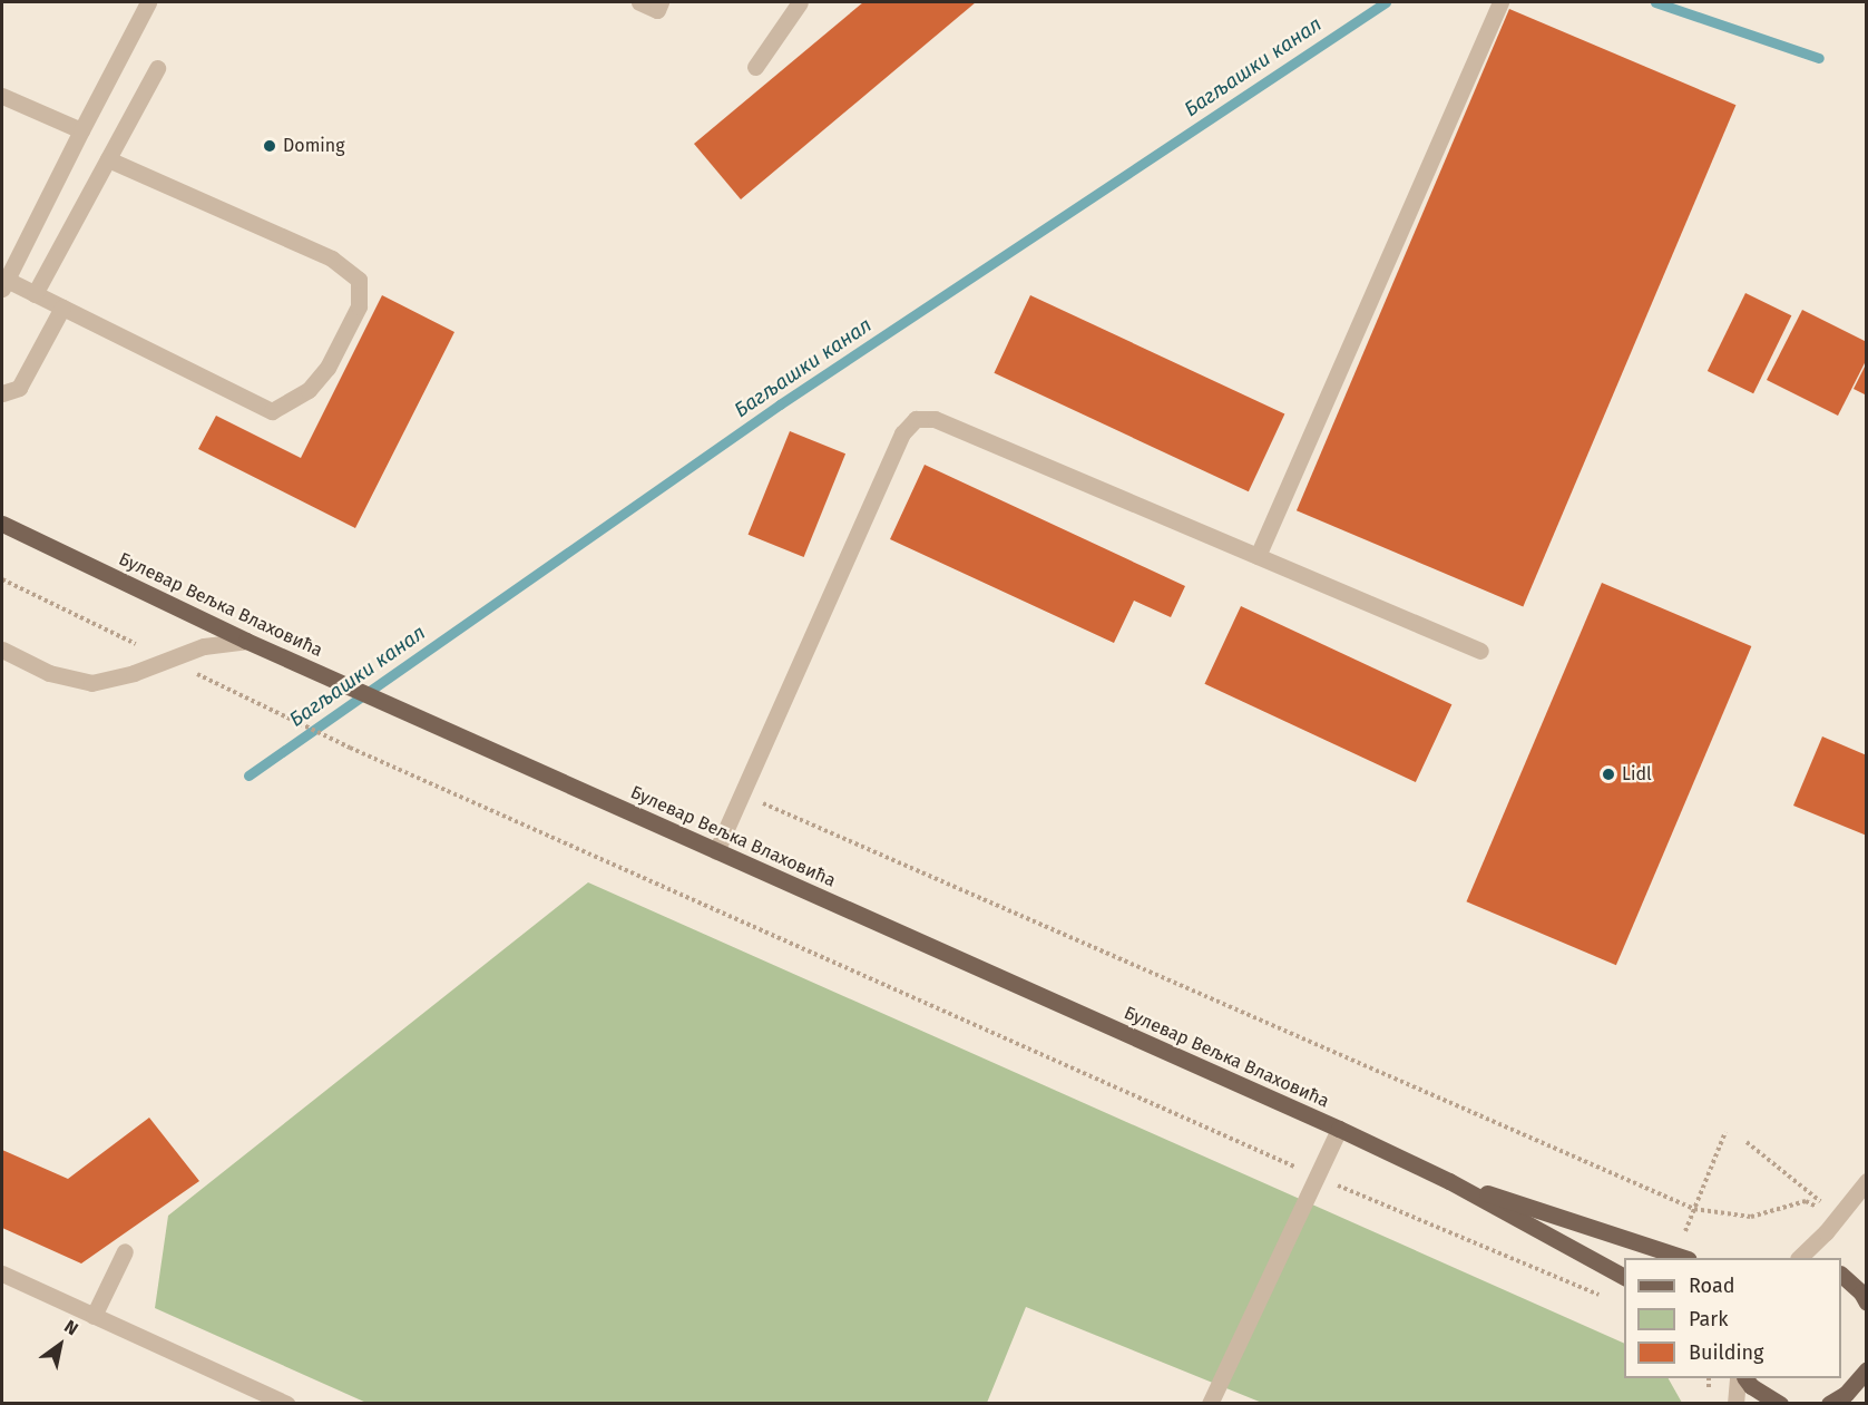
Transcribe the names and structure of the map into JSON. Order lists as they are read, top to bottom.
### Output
{
  "streets": {
    "main road": ["Булевар Вељка Влаховића"]
  },
  "water": ["Багљашки канал"],
  "places": ["Doming", "Lidl"],
  "legend": ["Road", "Park", "Building"],
  "north": "top right"
}
